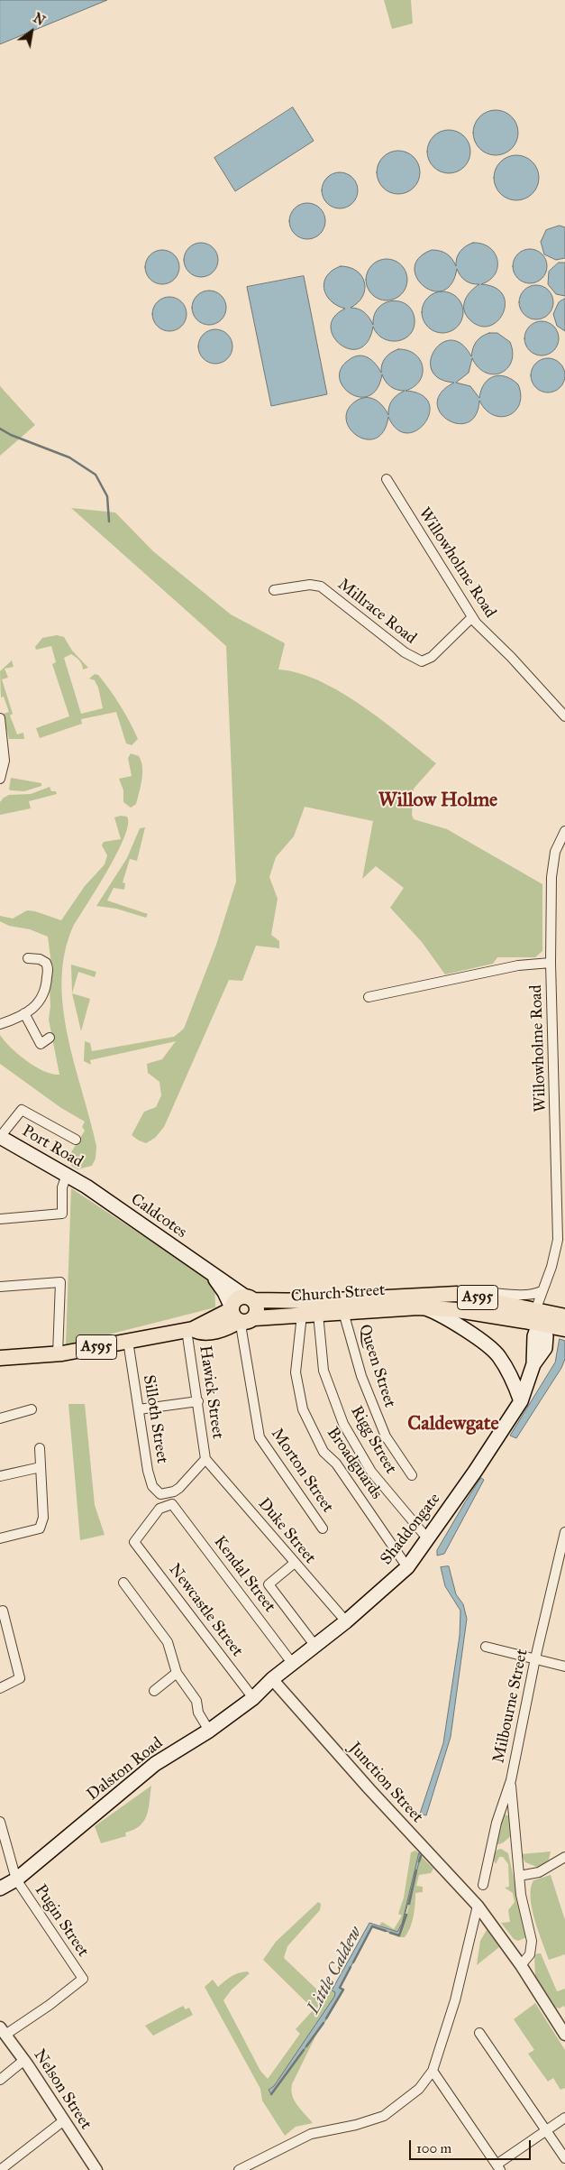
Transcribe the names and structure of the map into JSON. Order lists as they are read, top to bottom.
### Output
{
  "streets": {
    "main road": [
      "Port Road",
      "Caldcotes",
      "Church Street",
      "A595",
      "Shaddongate",
      "Dalston Road"
    ],
    "street": [
      "Willowholme Road",
      "Millrace Road",
      "Queen Street",
      "Hawick Street",
      "Silloth Street",
      "Rigg Street",
      "Broadguards",
      "Morton Street",
      "Duke Street",
      "Kendal Street",
      "Newcastle Street",
      "Milbourne Street",
      "Junction Street",
      "Pugin Street",
      "Nelson Street"
    ]
  },
  "crossings": [
    ["Willowholme Road", "Millrace Road"],
    ["Willowholme Road", "A595"],
    ["Willowholme Road", "Shaddongate"],
    ["Port Road", "Caldcotes"],
    ["Caldcotes", "Church Street"],
    ["Caldcotes", "A595"],
    ["Caldcotes", "Morton Street"],
    ["Church Street", "A595"],
    ["Church Street", "Queen Street"],
    ["Church Street", "Rigg Street"],
    ["Church Street", "Broadguards"],
    ["Church Street", "Morton Street"],
    ["A595", "Hawick Street"],
    ["A595", "Silloth Street"],
    ["A595", "Morton Street"],
    ["A595", "Shaddongate"],
    ["Hawick Street", "Silloth Street"],
    ["Hawick Street", "Duke Street"],
    ["Silloth Street", "Duke Street"],
    ["Rigg Street", "Shaddongate"],
    ["Broadguards", "Shaddongate"],
    ["Shaddongate", "Duke Street"],
    ["Shaddongate", "Kendal Street"],
    ["Shaddongate", "Dalston Road"],
    ["Shaddongate", "Junction Street"],
    ["Kendal Street", "Newcastle Street"],
    ["Newcastle Street", "Dalston Road"],
    ["Dalston Road", "Junction Street"],
    ["Dalston Road", "Pugin Street"],
    ["Pugin Street", "Nelson Street"]
  ],
  "districts": ["Willow Holme", "Caldewgate"],
  "water": ["Little Caldew"],
  "scale_bar": "100 m",
  "north": "top right"
}
